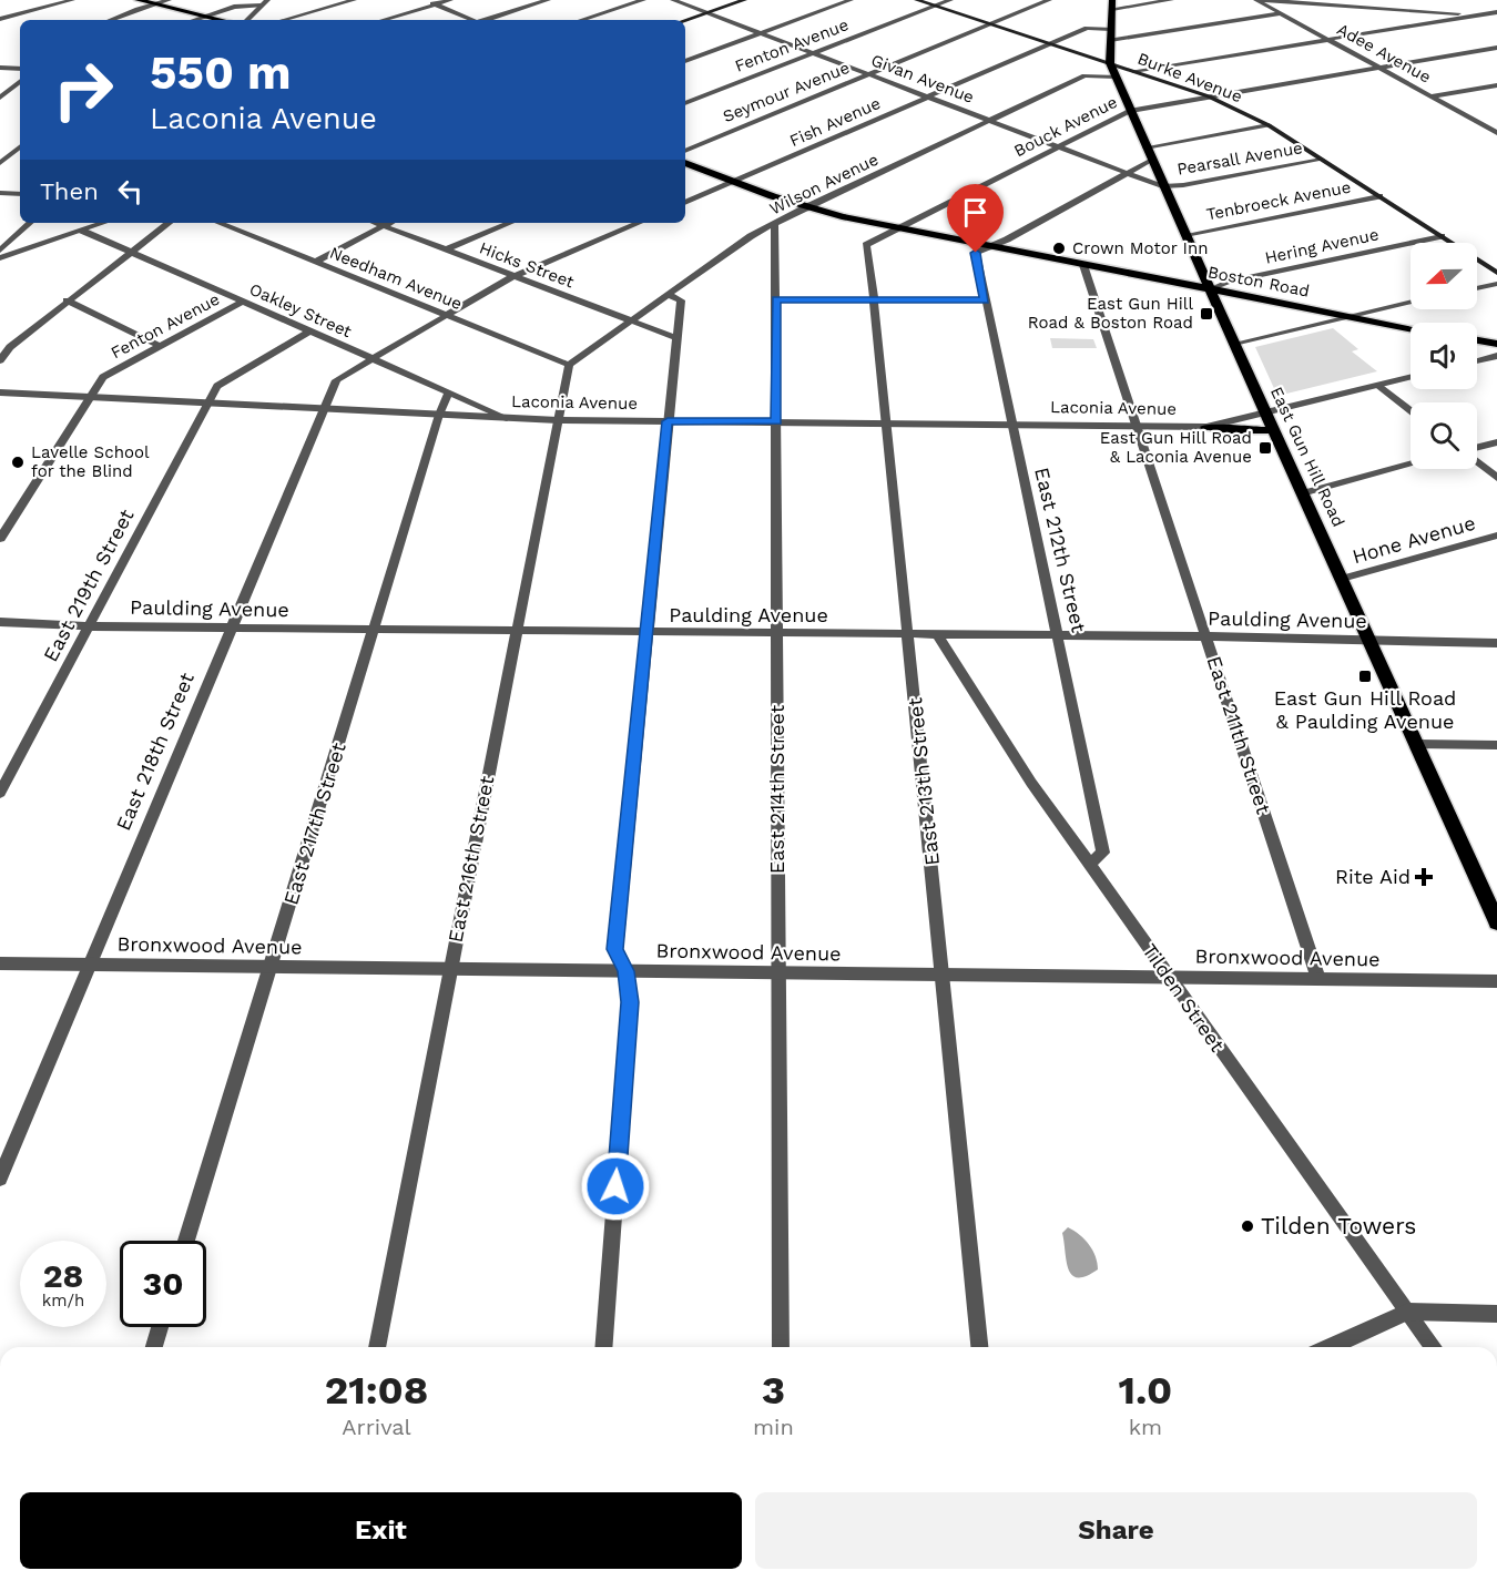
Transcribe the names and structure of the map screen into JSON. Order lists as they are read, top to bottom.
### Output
{
  "streets": {
    "main road": ["Burke Avenue", "Boston Road", "East Gun Hill Road"],
    "street": [
      "Fenton Avenue",
      "Adee Avenue",
      "Givan Avenue",
      "Seymour Avenue",
      "Fish Avenue",
      "Bouck Avenue",
      "Pearsall Avenue",
      "Wilson Avenue",
      "Tenbroeck Avenue",
      "Hering Avenue",
      "Hicks Street",
      "Needham Avenue",
      "Oakley Street",
      "Laconia Avenue",
      "Hone Avenue",
      "East 212th Street",
      "East 219th Street",
      "Paulding Avenue",
      "East 211th Street",
      "East 218th Street",
      "East 213th Street",
      "East 214th Street",
      "East 217th Street",
      "East 216th Street",
      "Bronxwood Avenue",
      "Tilden Street"
    ]
  },
  "crossings": [
    ["Fenton Avenue", "Burke Avenue"],
    ["Fenton Avenue", "Givan Avenue"],
    ["Fenton Avenue", "Oakley Street"],
    ["Fenton Avenue", "Laconia Avenue"],
    ["Adee Avenue", "Bouck Avenue"],
    ["Burke Avenue", "Seymour Avenue"],
    ["Burke Avenue", "Fish Avenue"],
    ["Burke Avenue", "Bouck Avenue"],
    ["Burke Avenue", "Pearsall Avenue"],
    ["Burke Avenue", "Tenbroeck Avenue"],
    ["Burke Avenue", "Hering Avenue"],
    ["Burke Avenue", "East Gun Hill Road"],
    ["Givan Avenue", "Seymour Avenue"],
    ["Givan Avenue", "Fish Avenue"],
    ["Givan Avenue", "Bouck Avenue"],
    ["Givan Avenue", "Pearsall Avenue"],
    ["Givan Avenue", "Wilson Avenue"],
    ["Givan Avenue", "East Gun Hill Road"],
    ["Fish Avenue", "Boston Road"],
    ["Fish Avenue", "East Gun Hill Road"],
    ["Bouck Avenue", "Boston Road"],
    ["Bouck Avenue", "East Gun Hill Road"],
    ["Bouck Avenue", "East 213th Street"],
    ["Pearsall Avenue", "East Gun Hill Road"],
    ["Wilson Avenue", "Hicks Street"],
    ["Wilson Avenue", "Needham Avenue"],
    ["Wilson Avenue", "Boston Road"],
    ["Wilson Avenue", "East Gun Hill Road"],
    ["Wilson Avenue", "East 214th Street"],
    ["Wilson Avenue", "East 216th Street"],
    ["Tenbroeck Avenue", "East Gun Hill Road"],
    ["Hering Avenue", "Boston Road"],
    ["Hering Avenue", "East Gun Hill Road"],
    ["Needham Avenue", "East 216th Street"],
    ["Boston Road", "East Gun Hill Road"],
    ["Boston Road", "East 212th Street"],
    ["Boston Road", "East 211th Street"],
    ["Boston Road", "East 213th Street"],
    ["Oakley Street", "Laconia Avenue"],
    ["Oakley Street", "East 219th Street"],
    ["Oakley Street", "East 218th Street"],
    ["Oakley Street", "East 217th Street"],
    ["Laconia Avenue", "East Gun Hill Road"],
    ["Laconia Avenue", "East 212th Street"],
    ["Laconia Avenue", "East 219th Street"],
    ["Laconia Avenue", "East 211th Street"],
    ["Laconia Avenue", "East 218th Street"],
    ["Laconia Avenue", "East 213th Street"],
    ["Laconia Avenue", "East 214th Street"],
    ["Laconia Avenue", "East 217th Street"],
    ["Laconia Avenue", "East 216th Street"],
    ["East Gun Hill Road", "Hone Avenue"],
    ["East Gun Hill Road", "Paulding Avenue"],
    ["East 212th Street", "Paulding Avenue"],
    ["East 212th Street", "Tilden Street"],
    ["East 219th Street", "Paulding Avenue"],
    ["Paulding Avenue", "East 211th Street"],
    ["Paulding Avenue", "East 218th Street"],
    ["Paulding Avenue", "East 213th Street"],
    ["Paulding Avenue", "East 214th Street"],
    ["Paulding Avenue", "East 217th Street"],
    ["Paulding Avenue", "East 216th Street"],
    ["Paulding Avenue", "Tilden Street"],
    ["East 211th Street", "Bronxwood Avenue"],
    ["East 218th Street", "Bronxwood Avenue"],
    ["East 213th Street", "Bronxwood Avenue"],
    ["East 214th Street", "Bronxwood Avenue"],
    ["East 217th Street", "Bronxwood Avenue"],
    ["East 216th Street", "Bronxwood Avenue"],
    ["Bronxwood Avenue", "Tilden Street"]
  ],
  "places": {
    "other": ["Crown Motor Inn", "Lavelle School for the Blind", "Tilden Towers"],
    "transit": ["East Gun Hill Road & Boston Road", "East Gun Hill Road & Laconia Avenue", "East Gun Hill Road & Paulding Avenue"],
    "health": ["Rite Aid"]
  },
  "north": "left",
  "page": {
    "turn": ["550 m", "Laconia Avenue"],
    "then": "Then",
    "speed": "28 km/h",
    "limit": "30",
    "eta": [
      "21:08",
      "Arrival",
      "3",
      "min",
      "1.0",
      "km"
    ],
    "buttons": ["Exit", "Share"]
  }
}
